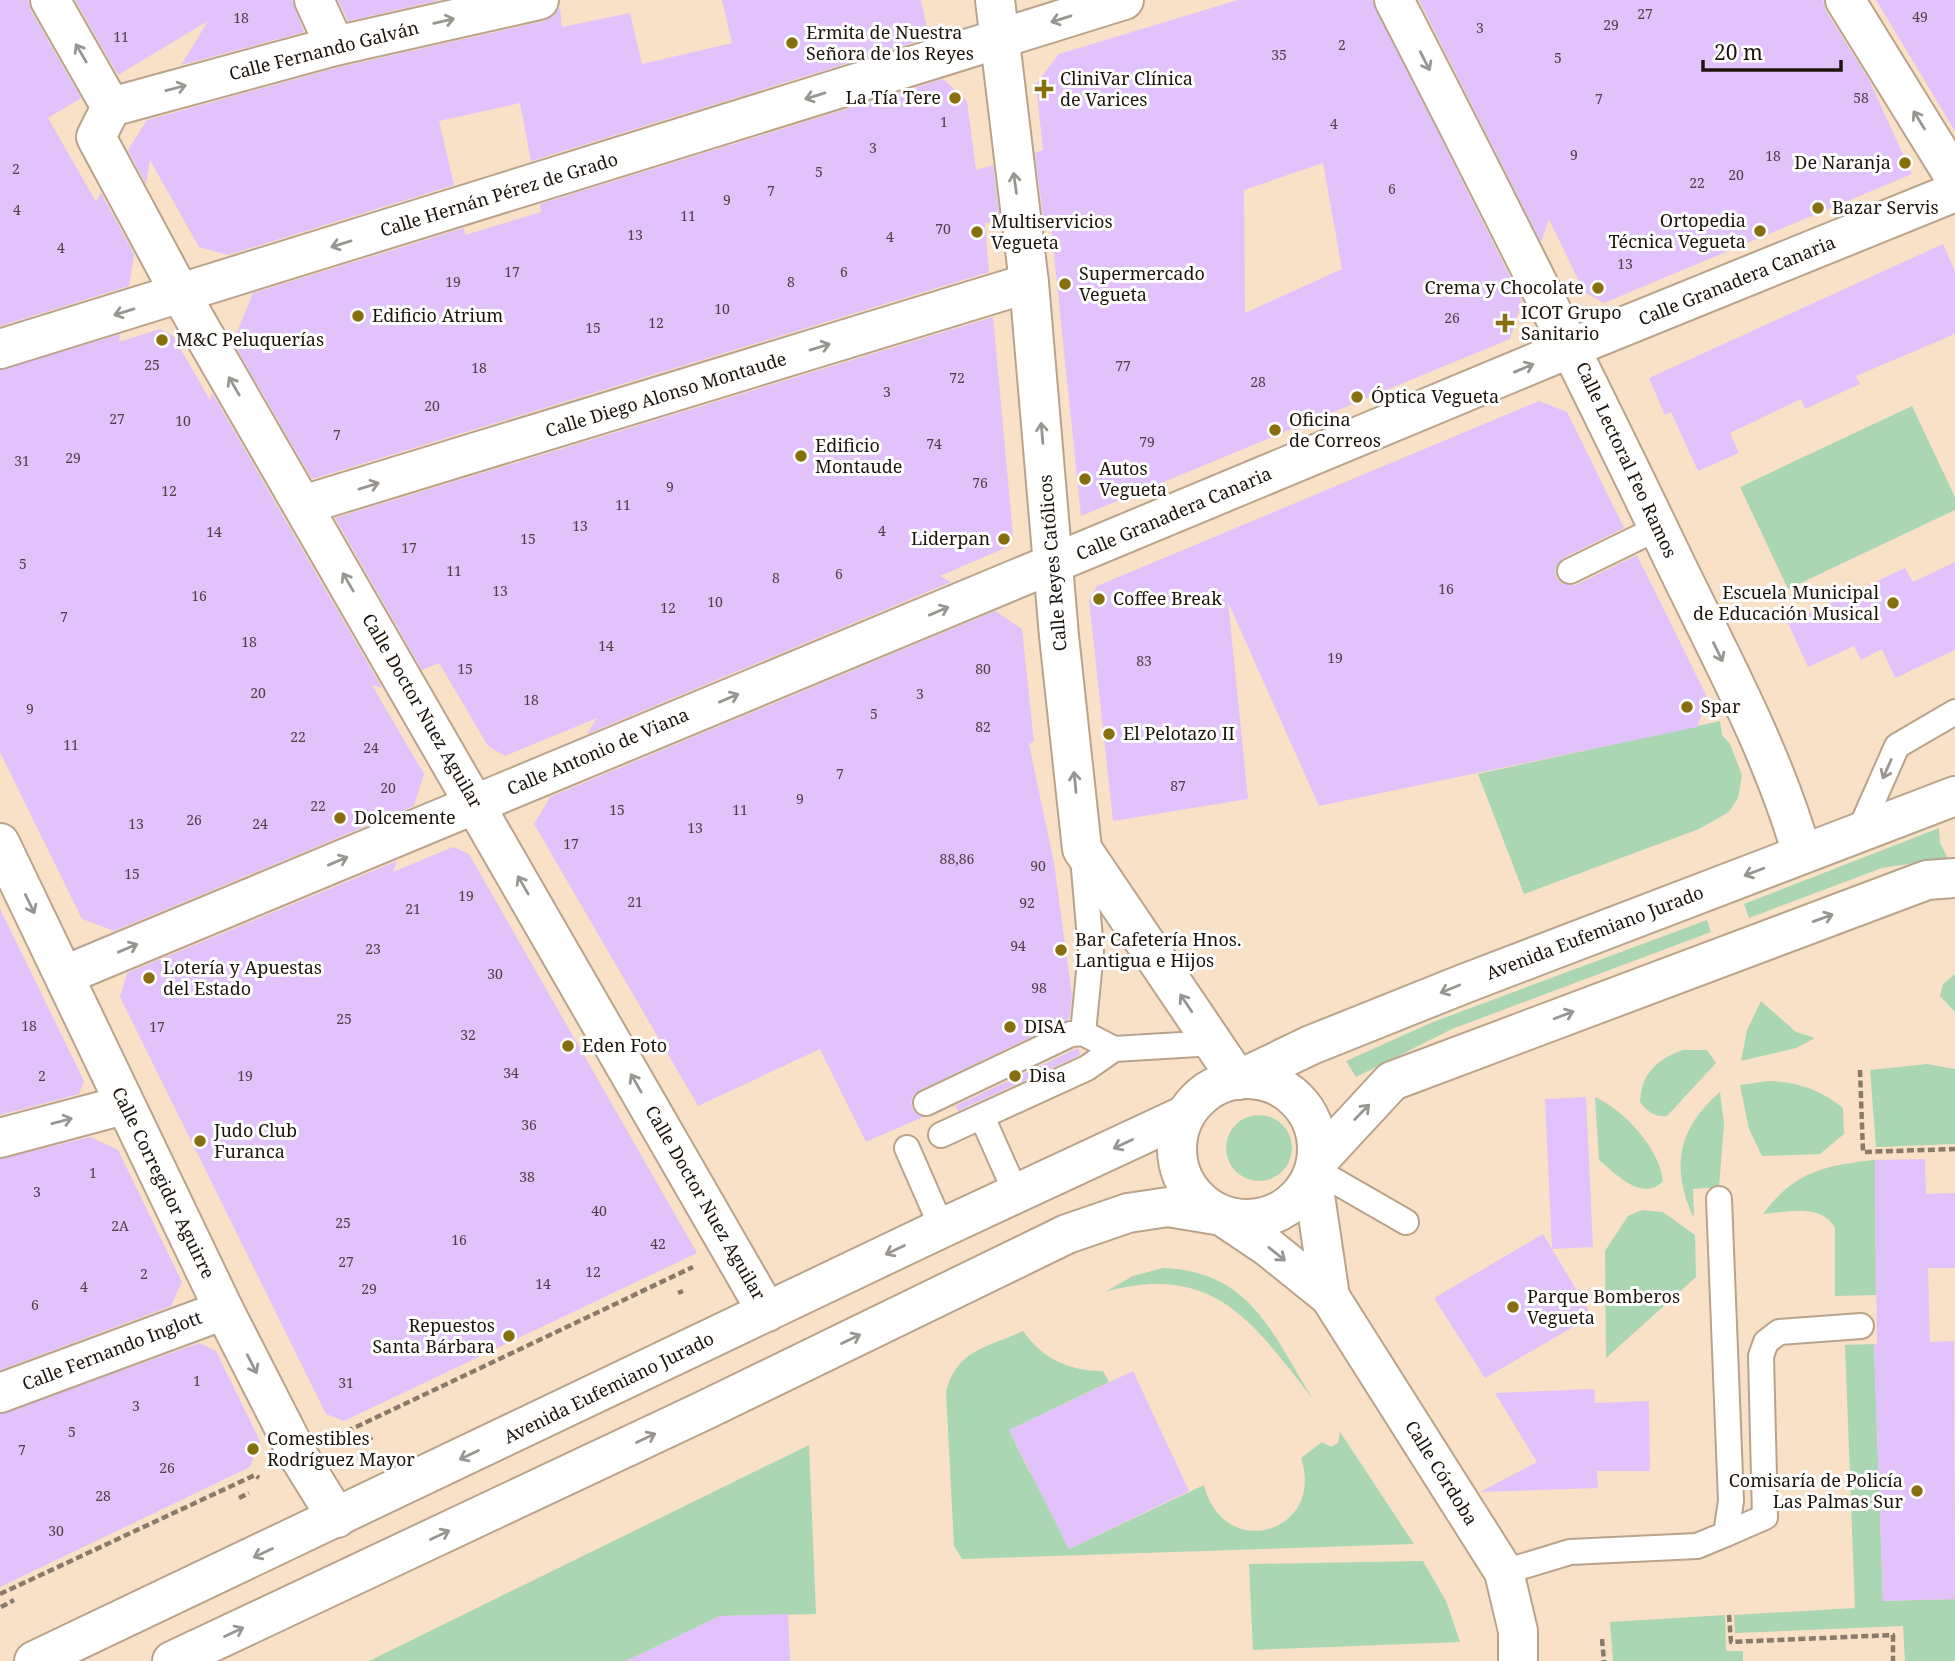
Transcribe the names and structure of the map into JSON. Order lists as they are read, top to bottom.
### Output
{
  "streets": {
    "street": [
      "Calle Fernando Galván",
      "Calle Hernán Pérez de Grado",
      "Calle Granadera Canaria",
      "Calle Diego Alonso Montaude",
      "Calle Lectoral Feo Ramos",
      "Calle Reyes Católicos",
      "Calle Doctor Nuez Aguilar",
      "Calle Antonio de Viana",
      "Avenida Eufemiano Jurado",
      "Calle Corregidor Aguirre",
      "Calle Fernando Inglott",
      "Calle Córdoba"
    ]
  },
  "crossings": [
    ["Calle Fernando Galván", "Calle Doctor Nuez Aguilar"],
    ["Calle Hernán Pérez de Grado", "Calle Reyes Católicos"],
    ["Calle Hernán Pérez de Grado", "Calle Doctor Nuez Aguilar"],
    ["Calle Granadera Canaria", "Calle Lectoral Feo Ramos"],
    ["Calle Granadera Canaria", "Calle Reyes Católicos"],
    ["Calle Granadera Canaria", "Calle Antonio de Viana"],
    ["Calle Diego Alonso Montaude", "Calle Reyes Católicos"],
    ["Calle Diego Alonso Montaude", "Calle Doctor Nuez Aguilar"],
    ["Calle Lectoral Feo Ramos", "Avenida Eufemiano Jurado"],
    ["Calle Reyes Católicos", "Calle Antonio de Viana"],
    ["Calle Reyes Católicos", "Avenida Eufemiano Jurado"],
    ["Calle Reyes Católicos", "Calle Córdoba"],
    ["Calle Doctor Nuez Aguilar", "Calle Antonio de Viana"],
    ["Calle Doctor Nuez Aguilar", "Avenida Eufemiano Jurado"],
    ["Calle Antonio de Viana", "Calle Corregidor Aguirre"],
    ["Avenida Eufemiano Jurado", "Calle Corregidor Aguirre"],
    ["Avenida Eufemiano Jurado", "Calle Córdoba"],
    ["Calle Corregidor Aguirre", "Calle Fernando Inglott"]
  ],
  "one_way": [
    "Calle Fernando Galván",
    "Calle Hernán Pérez de Grado",
    "Calle Granadera Canaria",
    "Calle Diego Alonso Montaude",
    "Calle Lectoral Feo Ramos",
    "Calle Reyes Católicos",
    "Calle Doctor Nuez Aguilar",
    "Calle Antonio de Viana",
    "Calle Corregidor Aguirre"
  ],
  "places": {
    "other": [
      "Ermita de Nuestra Señora de los Reyes",
      "La Tía Tere",
      "De Naranja",
      "Bazar Servis",
      "Ortopedia Técnica Vegueta",
      "Multiservicios Vegueta",
      "Supermercado Vegueta",
      "Crema y Chocolate",
      "Edificio Atrium",
      "M&C Peluquerías",
      "Óptica Vegueta",
      "Oficina de Correos",
      "Edificio Montaude",
      "Autos Vegueta",
      "Liderpan",
      "Coffee Break",
      "Escuela Municipal de Educación Musical",
      "Spar",
      "El Pelotazo II",
      "Dolcemente",
      "Bar Cafetería Hnos. Lantigua e Hijos",
      "Lotería y Apuestas del Estado",
      "DISA",
      "Eden Foto",
      "Disa",
      "Judo Club Furanca",
      "Parque Bomberos Vegueta",
      "Repuestos Santa Bárbara",
      "Comestibles Rodríguez Mayor",
      "Comisaría de Policía Las Palmas Sur"
    ],
    "health": ["CliniVar Clínica de Varices", "ICOT Grupo Sanitario"]
  },
  "house_numbers": [
    "27",
    "49",
    "18",
    "29",
    "3",
    "11",
    "2",
    "35",
    "5",
    "58",
    "7",
    "1",
    "4",
    "3",
    "9",
    "18",
    "2",
    "5",
    "20",
    "22",
    "6",
    "7",
    "9",
    "4",
    "11",
    "70",
    "13",
    "4",
    "4",
    "13",
    "17",
    "6",
    "19",
    "8",
    "10",
    "26",
    "12",
    "15",
    "25",
    "77",
    "18",
    "72",
    "28",
    "3",
    "20",
    "27",
    "10",
    "7",
    "79",
    "74",
    "29",
    "31",
    "76",
    "9",
    "12",
    "11",
    "13",
    "4",
    "14",
    "15",
    "17",
    "5",
    "11",
    "6",
    "8",
    "16",
    "13",
    "16",
    "10",
    "12",
    "7",
    "18",
    "14",
    "19",
    "83",
    "15",
    "80",
    "20",
    "3",
    "18",
    "9",
    "5",
    "82",
    "22",
    "11",
    "24",
    "7",
    "87",
    "20",
    "9",
    "22",
    "15",
    "11",
    "26",
    "13",
    "24",
    "13",
    "17",
    "88,86",
    "90",
    "15",
    "19",
    "21",
    "92",
    "21",
    "94",
    "23",
    "30",
    "98",
    "25",
    "18",
    "17",
    "32",
    "34",
    "2",
    "19",
    "36",
    "1",
    "38",
    "3",
    "40",
    "25",
    "2A",
    "16",
    "42",
    "27",
    "12",
    "2",
    "14",
    "4",
    "29",
    "6",
    "1",
    "31",
    "3",
    "5",
    "7",
    "26",
    "28",
    "30"
  ],
  "scale_bar": "20 m"
}
